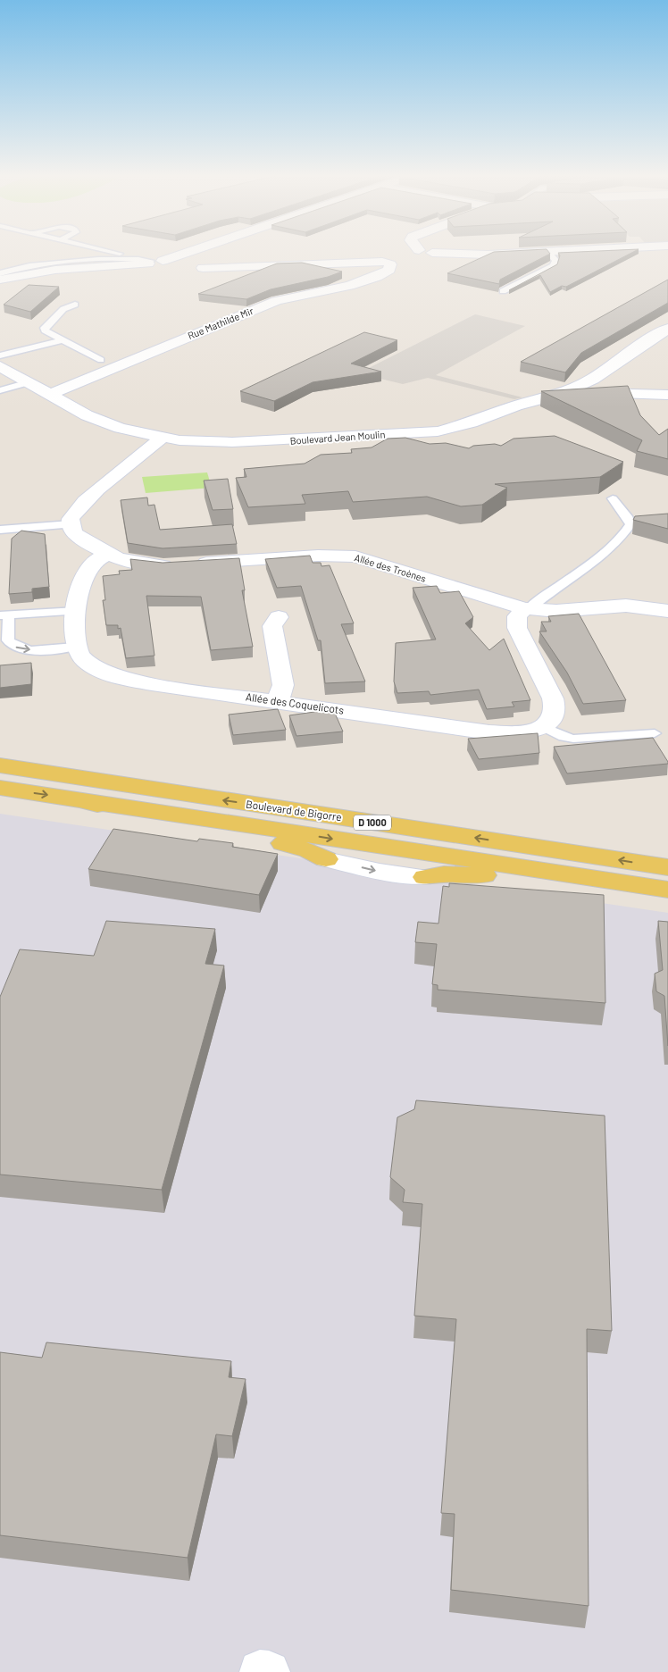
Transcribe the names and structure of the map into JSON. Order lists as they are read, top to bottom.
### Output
{
  "streets": {
    "main road": ["Boulevard de Bigorre", "D 1000"],
    "street": [
      "Rue Mathilde Mir",
      "Boulevard Jean Moulin",
      "Allée des Troènes",
      "Allée des Coquelicots"
    ]
  },
  "crossings": [
    ["Rue Mathilde Mir", "Boulevard Jean Moulin"],
    ["Boulevard de Bigorre", "D 1000"]
  ]
}
